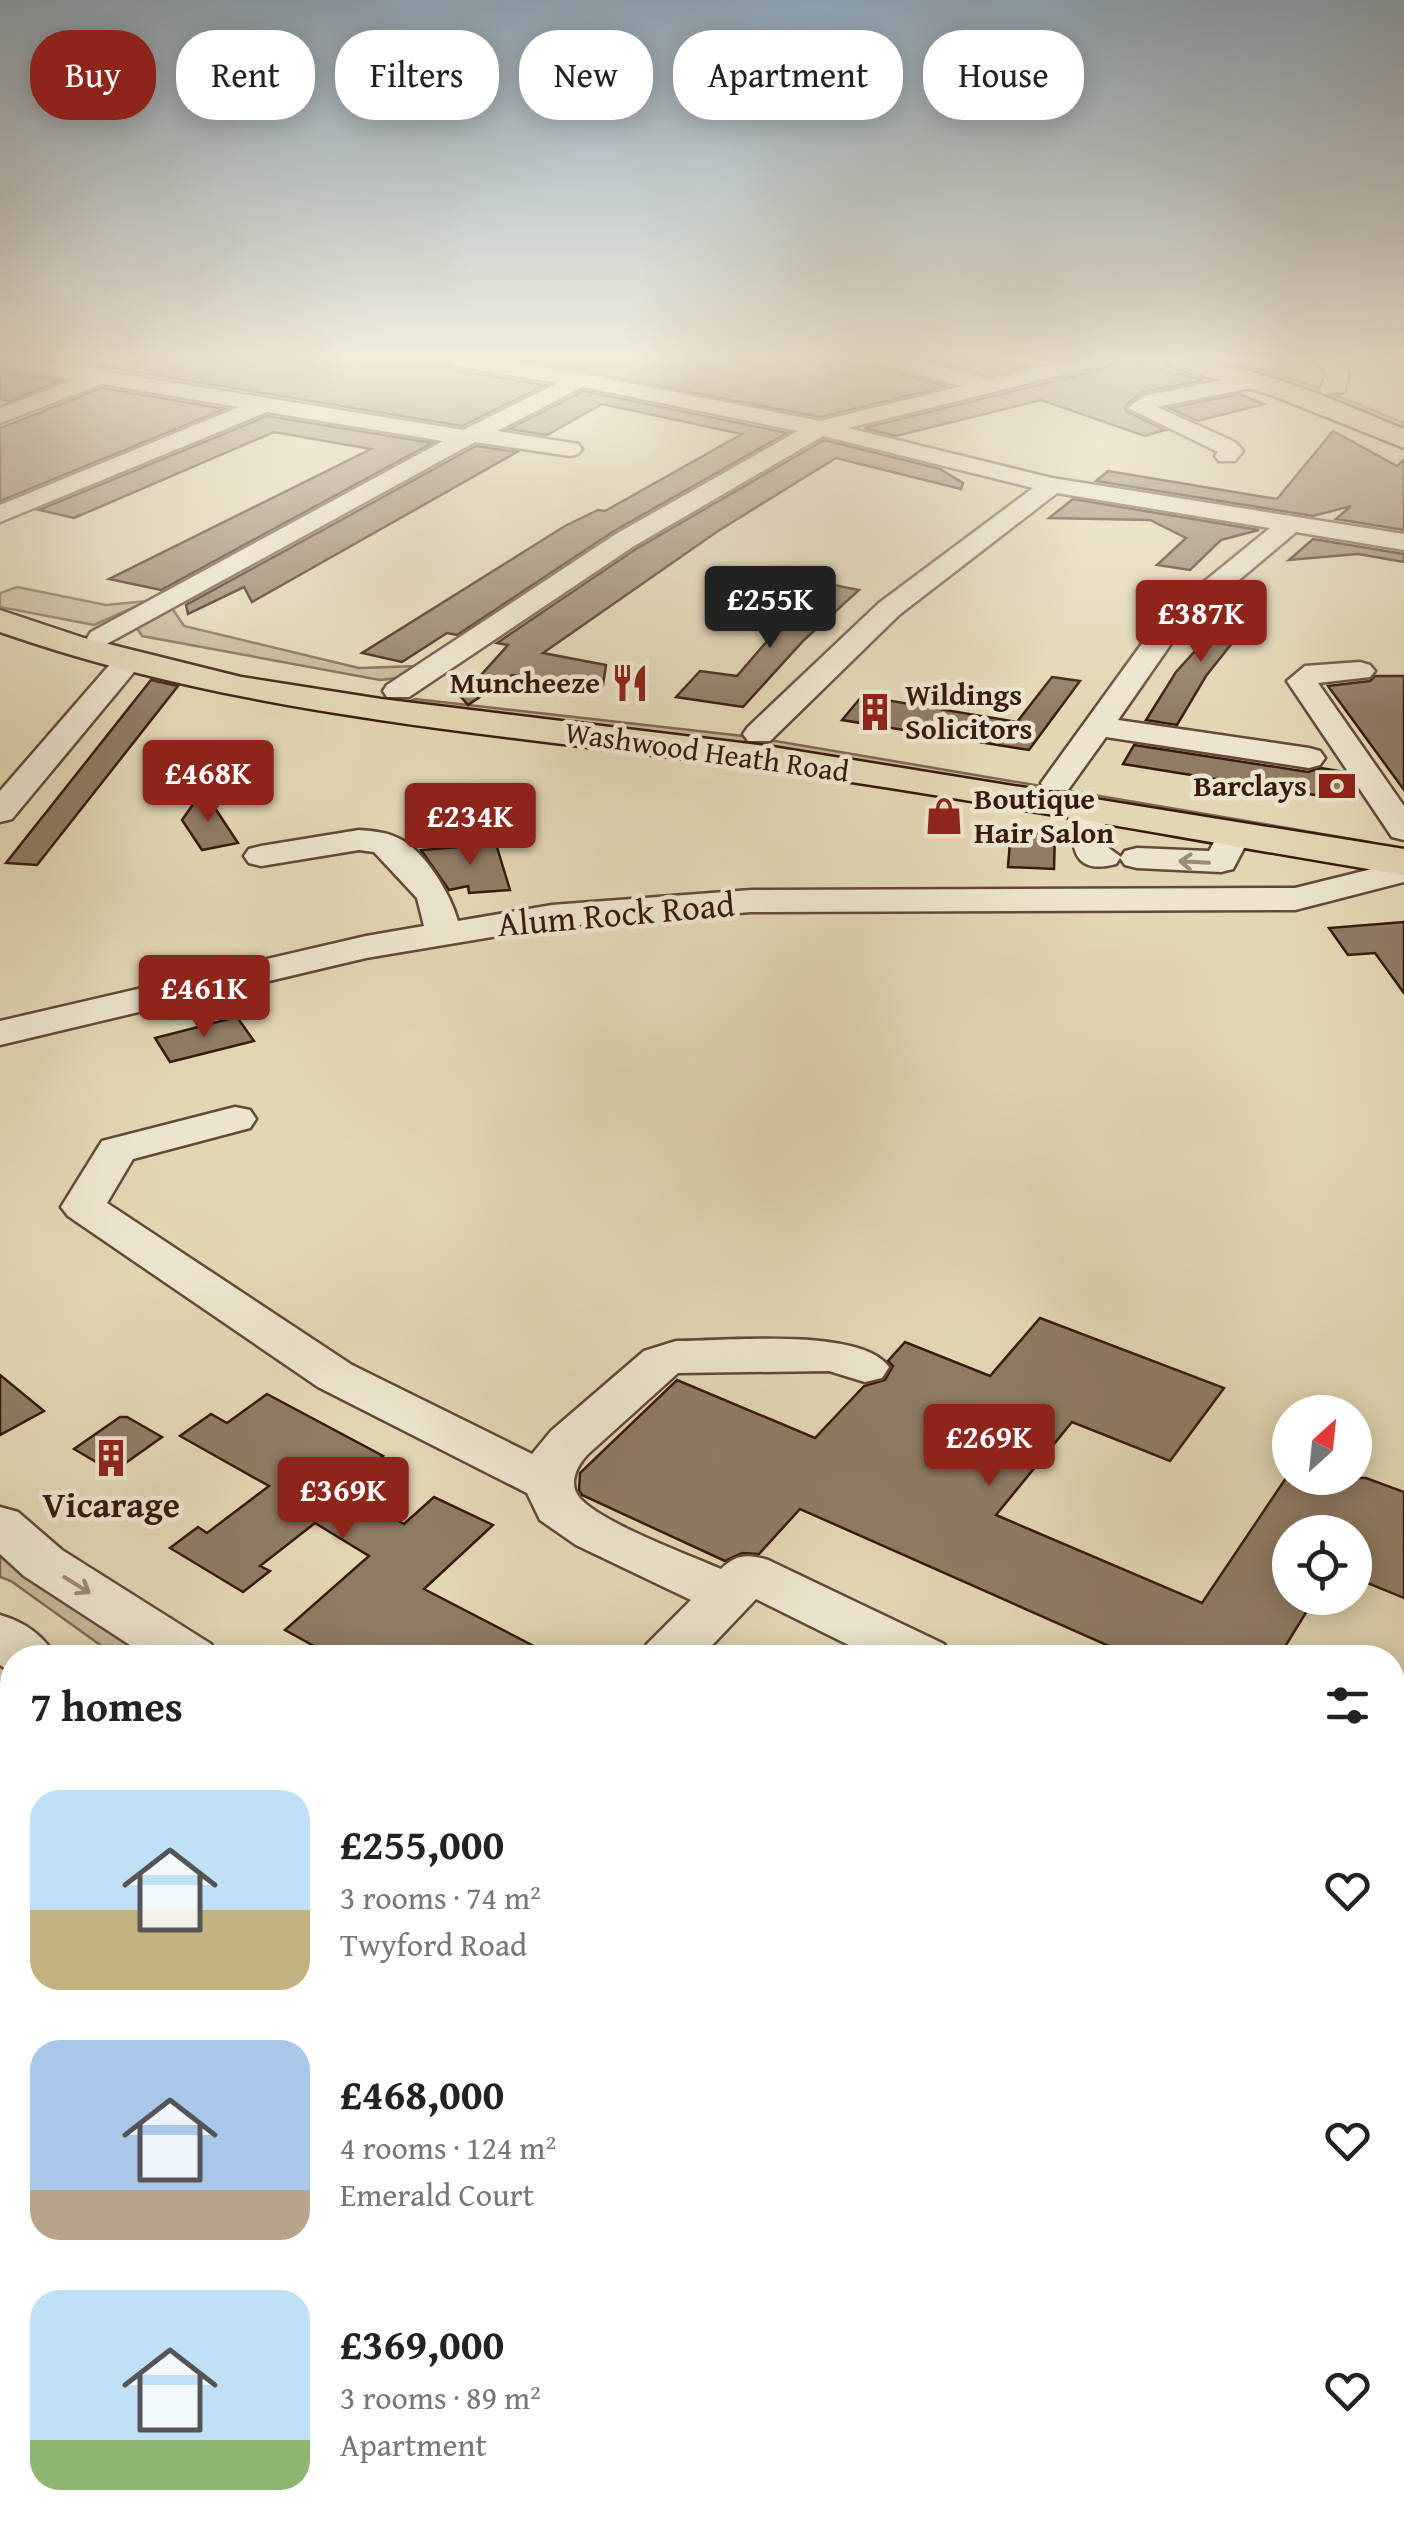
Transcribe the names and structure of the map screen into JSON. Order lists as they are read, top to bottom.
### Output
{
  "streets": {
    "main road": ["Washwood Heath Road"],
    "street": ["Alum Rock Road"]
  },
  "crossings": [
    ["Washwood Heath Road", "Alum Rock Road"]
  ],
  "places": {
    "restaurant": ["Muncheeze"],
    "building": ["Wildings Solicitors", "Vicarage"],
    "bank": ["Barclays"],
    "shop": ["Boutique Hair Salon"]
  },
  "north": "top right",
  "page": {
    "chip": [
      "Buy",
      "Rent",
      "Filters",
      "New",
      "Apartment",
      "House"
    ],
    "price": [
      "£255K",
      "£387K",
      "£468K",
      "£234K",
      "£461K",
      "£269K",
      "£369K"
    ],
    "heading": "7 homes",
    "list": [
      {
        "name": "£255,000",
        "note": "3 rooms · 74 m² · Twyford Road"
      },
      {
        "name": "£468,000",
        "note": "4 rooms · 124 m² · Emerald Court"
      },
      {
        "name": "£369,000",
        "note": "3 rooms · 89 m² · Apartment"
      }
    ]
  }
}
